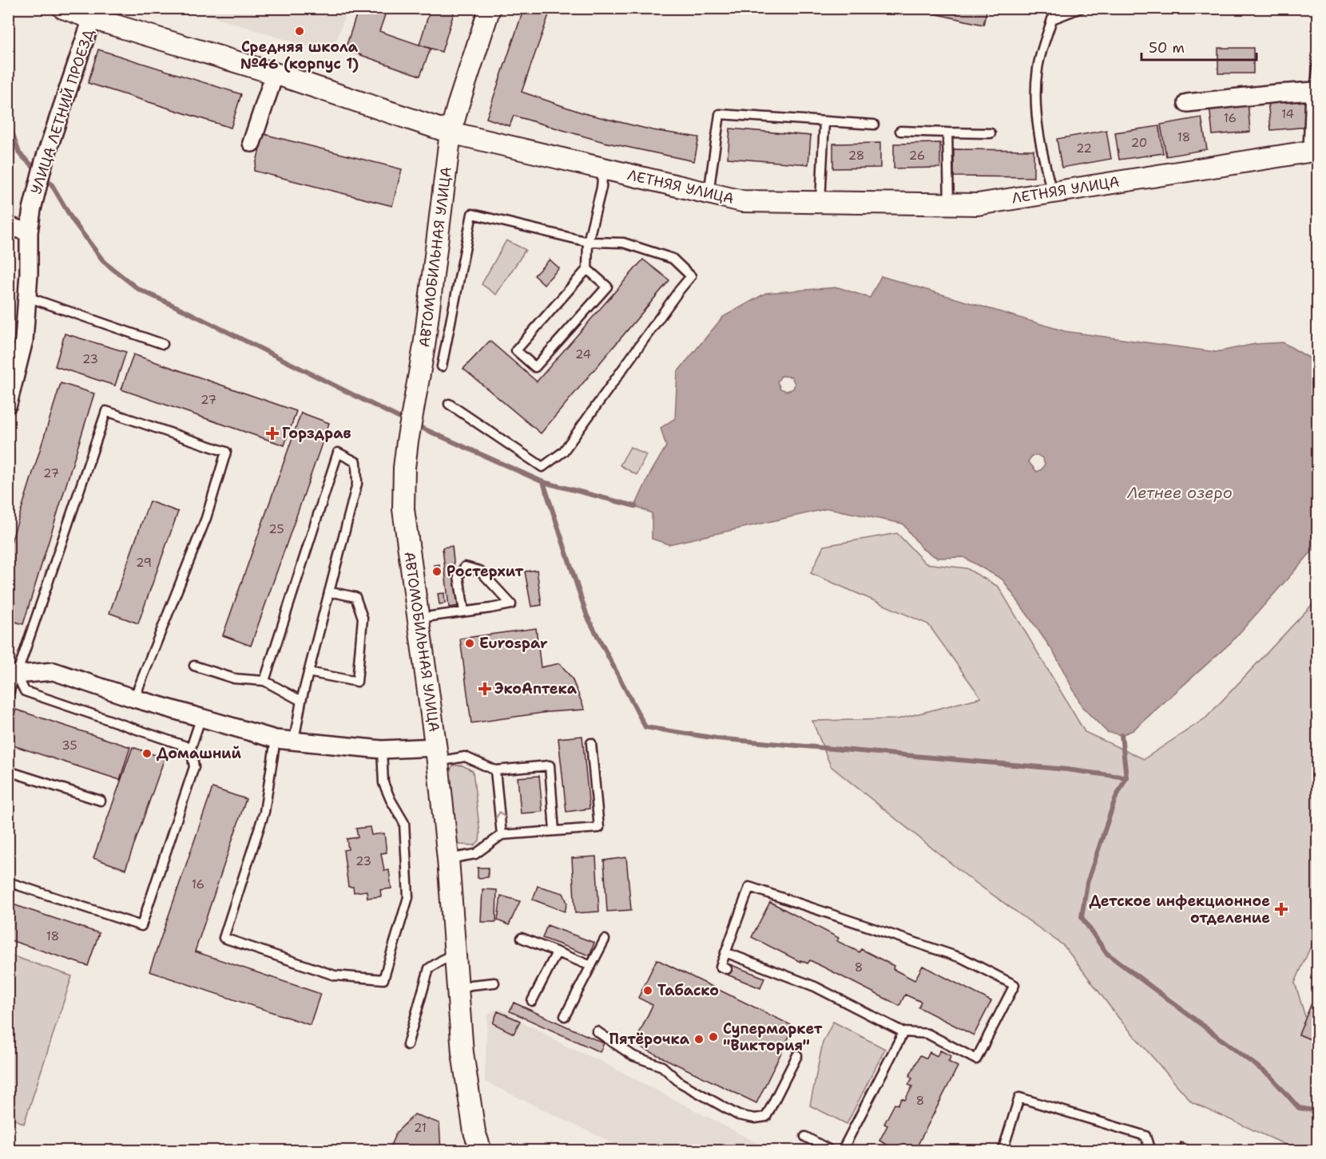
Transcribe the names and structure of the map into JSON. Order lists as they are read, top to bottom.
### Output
{
  "streets": {
    "street": ["УЛИЦА ЛЕТНИЙ ПРОЕЗД", "ЛЕТНЯЯ УЛИЦА", "АВТОМОБИЛЬНАЯ УЛИЦА"]
  },
  "crossings": [
    ["УЛИЦА ЛЕТНИЙ ПРОЕЗД", "ЛЕТНЯЯ УЛИЦА"],
    ["ЛЕТНЯЯ УЛИЦА", "АВТОМОБИЛЬНАЯ УЛИЦА"]
  ],
  "water": ["Летнее озеро"],
  "places": {
    "other": [
      "Средняя школа №46 (корпус 1)",
      "Ростерхит",
      "Eurospar",
      "Домашний",
      "Табаско",
      "Супермаркет \"Виктория\"",
      "Пятёрочка"
    ],
    "health": ["Горздрав", "ЭкоАптека", "Детское инфекционное отделение"]
  },
  "house_numbers": [
    "14",
    "16",
    "18",
    "20",
    "22",
    "28",
    "26",
    "24",
    "23",
    "27",
    "27",
    "25",
    "29",
    "35",
    "23",
    "16",
    "18",
    "8",
    "8",
    "21"
  ],
  "scale_bar": "50 m"
}
